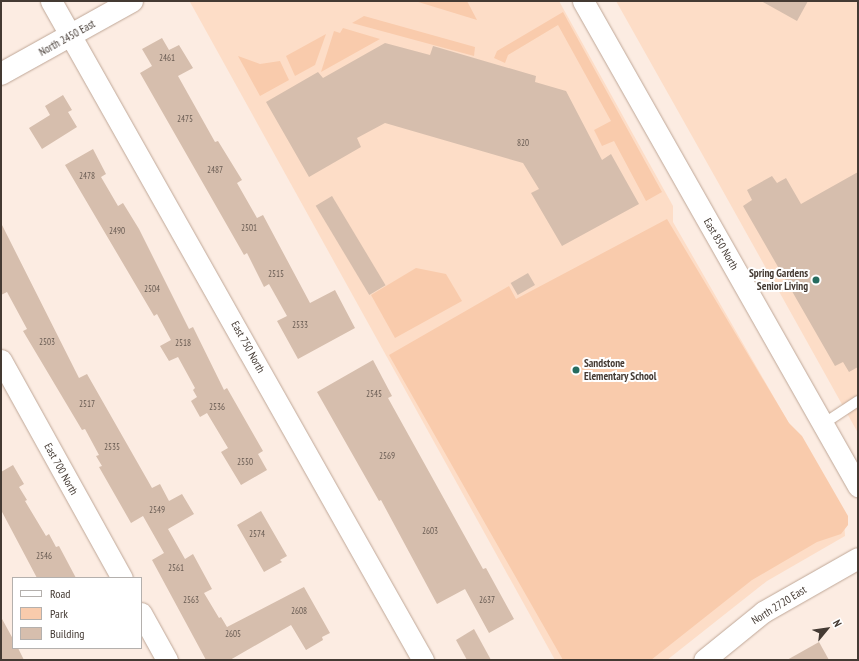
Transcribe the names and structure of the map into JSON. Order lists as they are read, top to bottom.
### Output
{
  "streets": {
    "street": [
      "North 2450 East",
      "East 850 North",
      "East 750 North",
      "East 700 North",
      "North 2720 East"
    ]
  },
  "crossings": [
    ["North 2450 East", "East 750 North"]
  ],
  "places": ["Spring Gardens Senior Living", "Sandstone Elementary School"],
  "house_numbers": [
    "2461",
    "2475",
    "820",
    "2487",
    "2478",
    "2501",
    "2490",
    "2515",
    "2504",
    "2533",
    "2503",
    "2518",
    "2545",
    "2517",
    "2536",
    "2535",
    "2569",
    "2550",
    "2549",
    "2603",
    "2574",
    "2546",
    "2561",
    "2563",
    "2637",
    "2608",
    "2605"
  ],
  "legend": ["Road", "Park", "Building"],
  "north": "top right"
}
